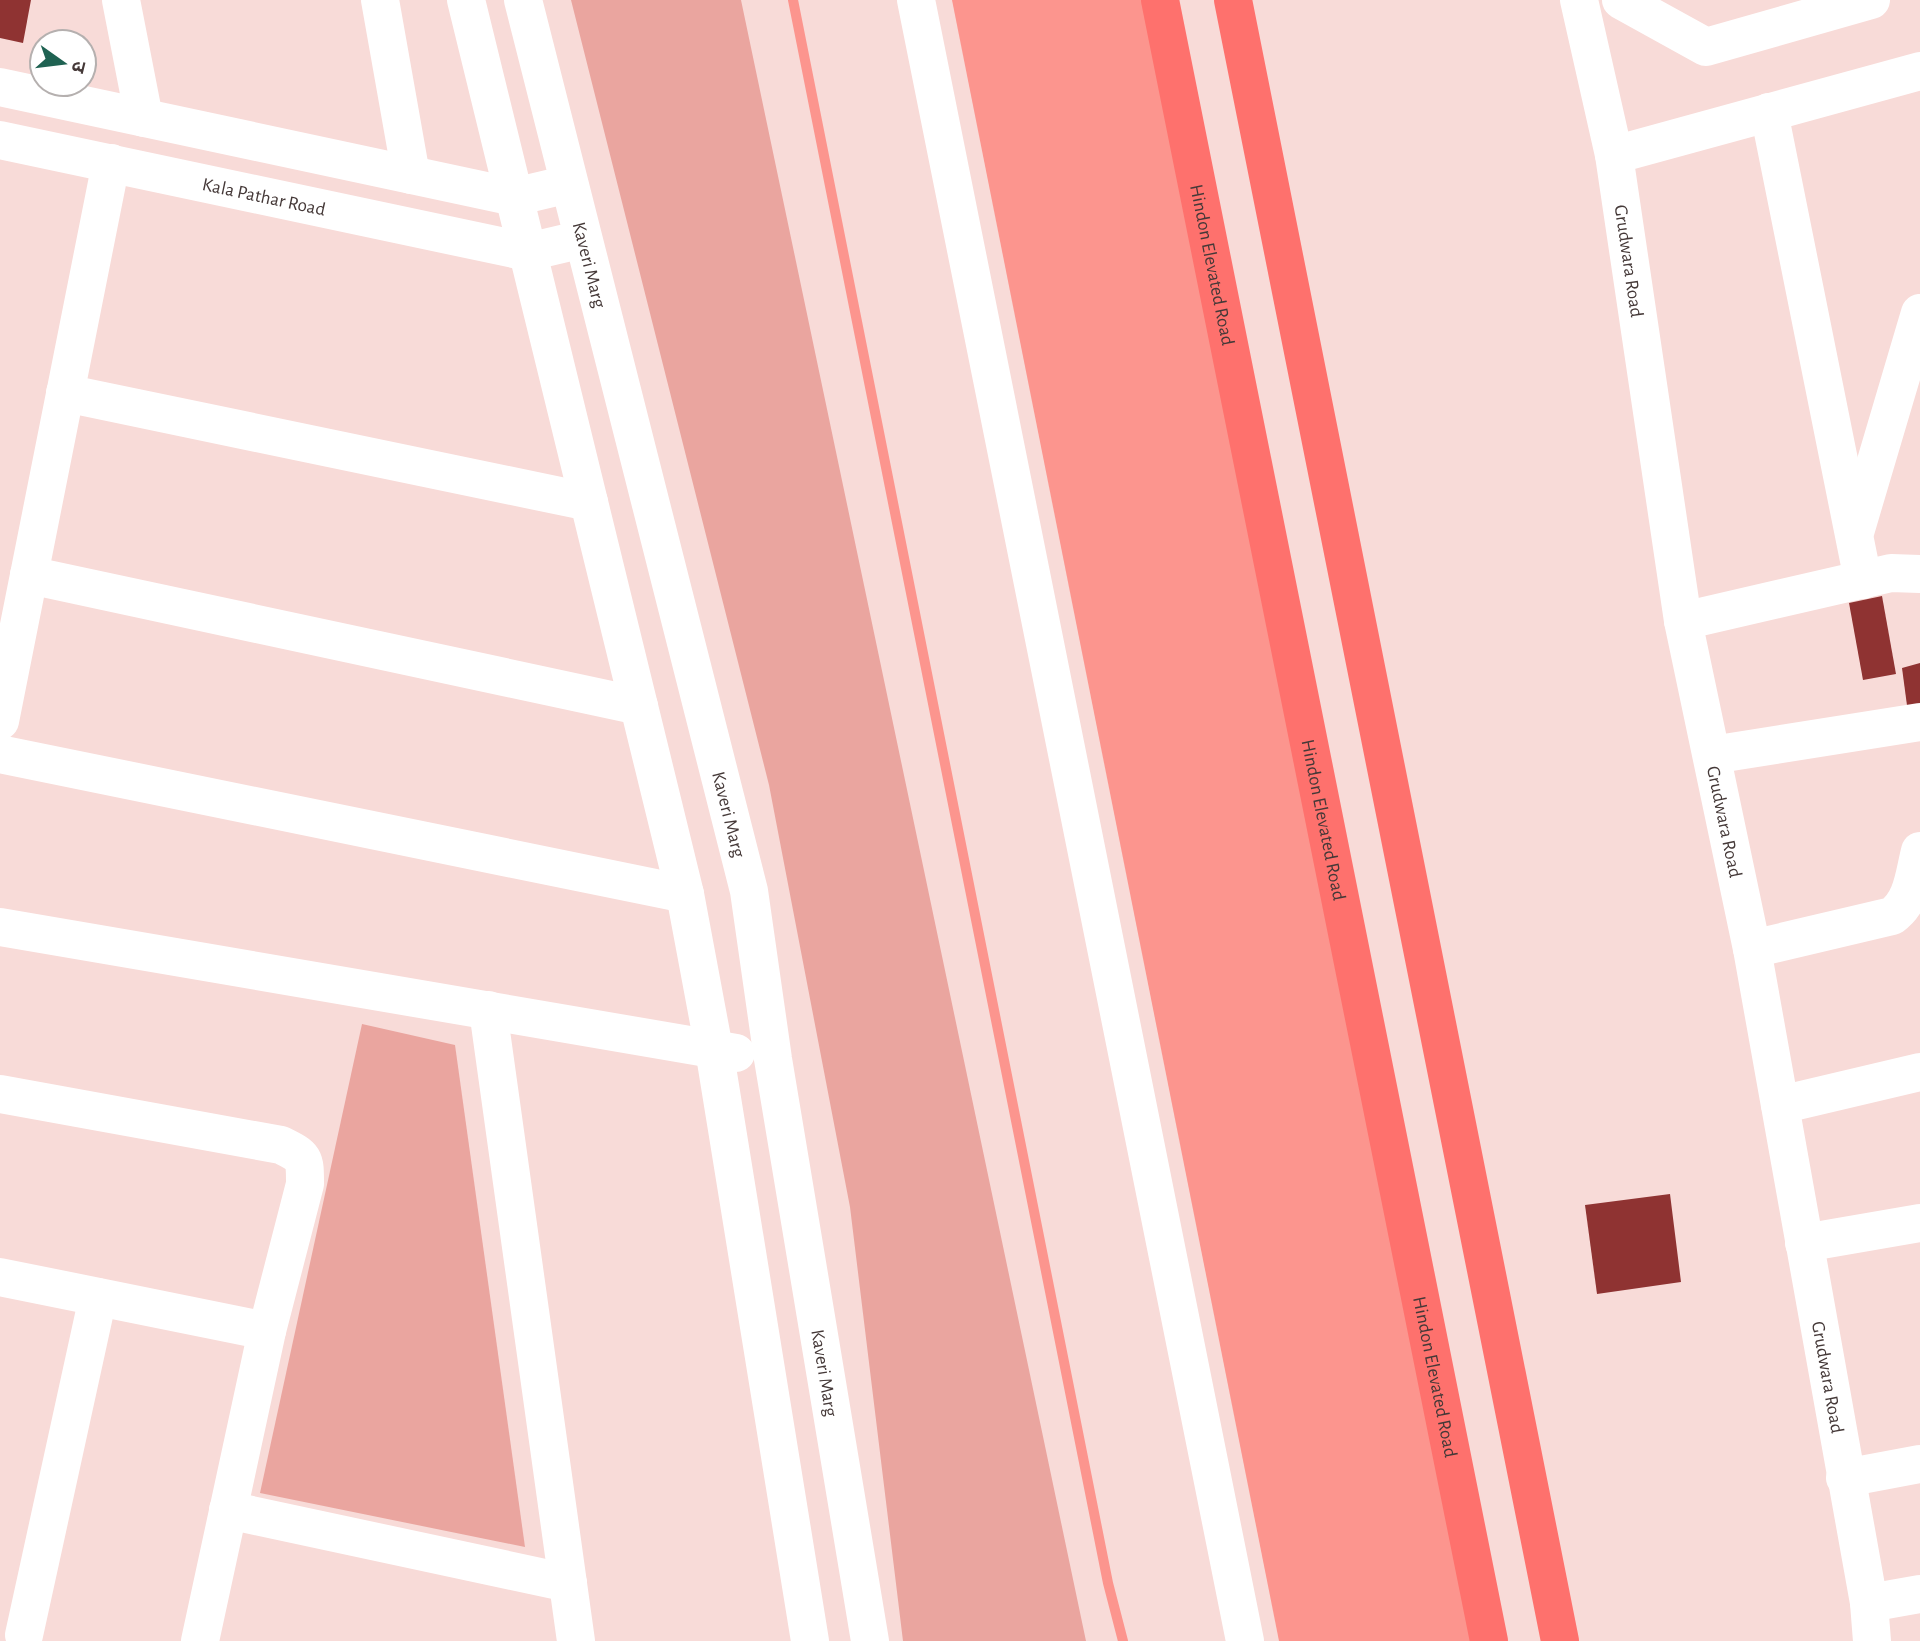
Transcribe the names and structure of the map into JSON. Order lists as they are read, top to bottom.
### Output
{
  "streets": {
    "highway": ["Hindon Elevated Road"],
    "street": ["Kala Pathar Road", "Grudwara Road", "Kaveri Marg"]
  },
  "north": "right"
}
